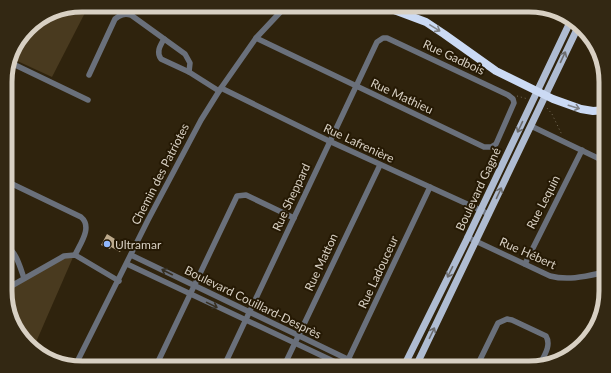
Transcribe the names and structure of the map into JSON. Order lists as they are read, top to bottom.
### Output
{
  "streets": {
    "main road": ["Boulevard Gagné"],
    "street": [
      "Rue Gadbois",
      "Rue Mathieu",
      "Rue Lafrenière",
      "Chemin des Patriotes",
      "Rue Sheppard",
      "Rue Lequin",
      "Rue Hébert",
      "Rue Matton",
      "Rue Ladouceur",
      "Boulevard Couillard-Desprès"
    ]
  },
  "crossings": [
    ["Rue Gadbois", "Rue Mathieu"],
    ["Rue Gadbois", "Rue Sheppard"],
    ["Rue Mathieu", "Chemin des Patriotes"],
    ["Rue Mathieu", "Rue Sheppard"],
    ["Rue Lafrenière", "Chemin des Patriotes"],
    ["Rue Lafrenière", "Boulevard Gagné"],
    ["Rue Lafrenière", "Rue Sheppard"],
    ["Rue Lafrenière", "Rue Matton"],
    ["Rue Lafrenière", "Rue Ladouceur"],
    ["Chemin des Patriotes", "Boulevard Couillard-Desprès"],
    ["Boulevard Gagné", "Rue Hébert"],
    ["Rue Sheppard", "Boulevard Couillard-Desprès"],
    ["Rue Lequin", "Rue Hébert"],
    ["Rue Matton", "Boulevard Couillard-Desprès"],
    ["Rue Ladouceur", "Boulevard Couillard-Desprès"]
  ],
  "places": ["Ultramar"]
}
